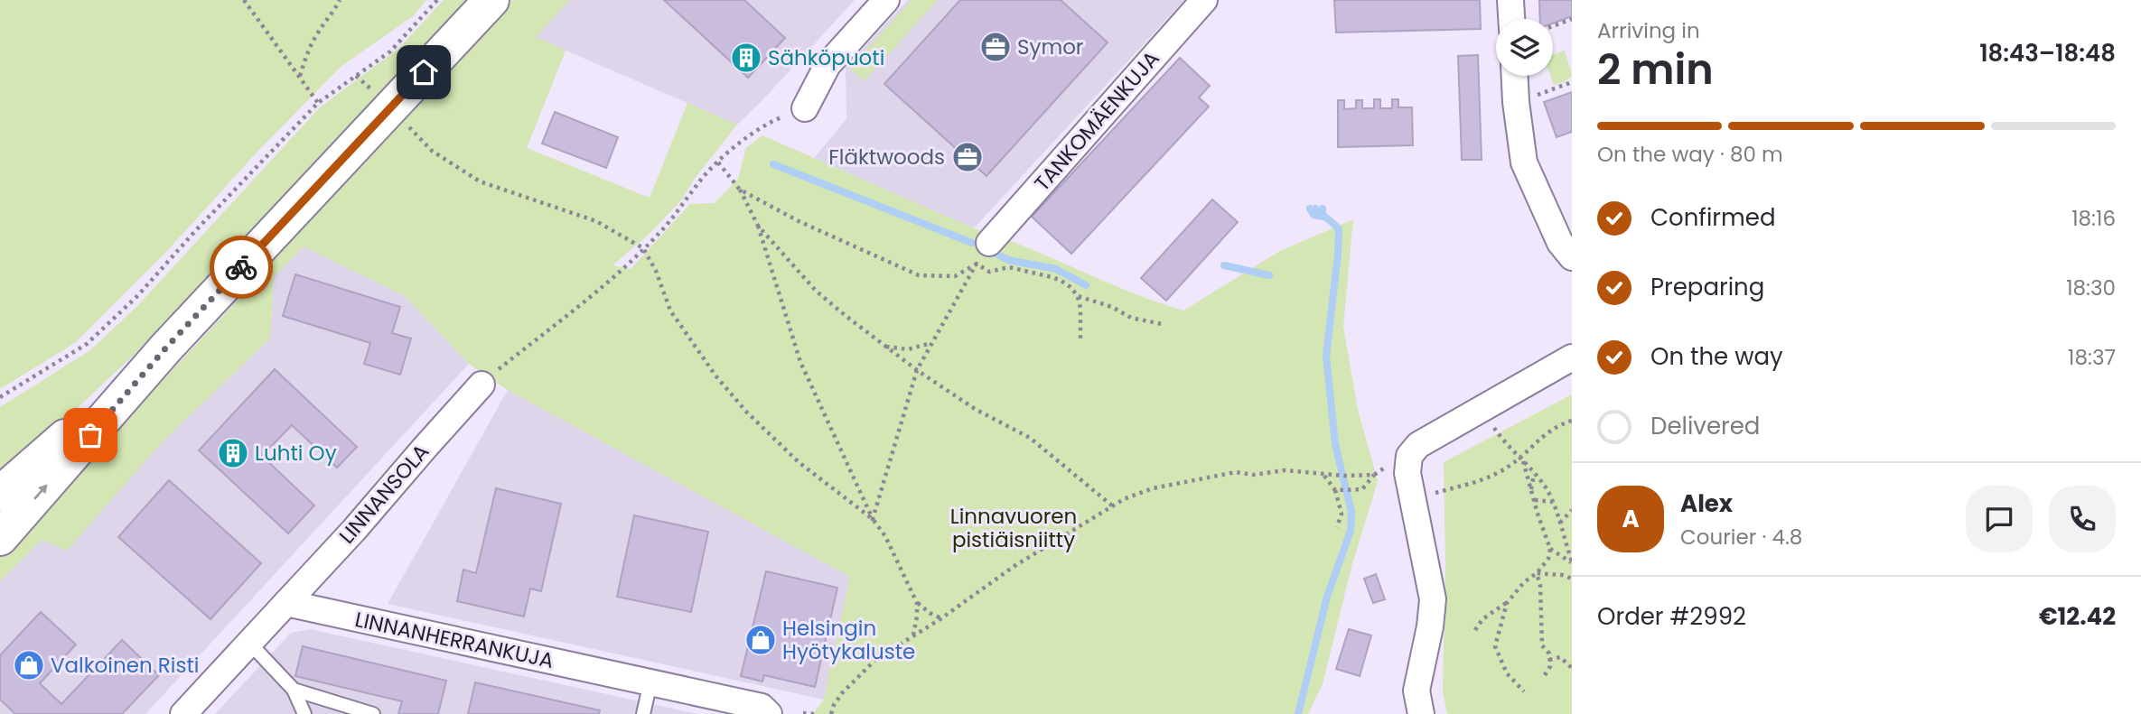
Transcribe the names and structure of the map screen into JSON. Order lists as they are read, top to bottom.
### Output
{
  "streets": {
    "street": ["TANKOMÄENKUJA", "LINNANSOLA", "LINNANHERRANKUJA"]
  },
  "crossings": [
    ["LINNANSOLA", "LINNANHERRANKUJA"]
  ],
  "parks": ["Linnavuoren pistiäisniitty"],
  "places": {
    "office": ["Symor", "Fläktwoods"],
    "building": ["Sähköpuoti", "Luhti Oy"],
    "shop": ["Helsingin Hyötykaluste", "Valkoinen Risti"]
  },
  "page": {
    "heading": ["2 min", "Arriving in", "18:43–18:48"],
    "panel": [
      "Alex",
      "Courier · 4.8",
      "Order #2992",
      "€12.42"
    ],
    "bar": "On the way · 80 m",
    "list": [
      ["Confirmed", "18:16"],
      ["Preparing", "18:30"],
      ["On the way", "18:37"],
      "Delivered"
    ],
    "round": "A"
  }
}
